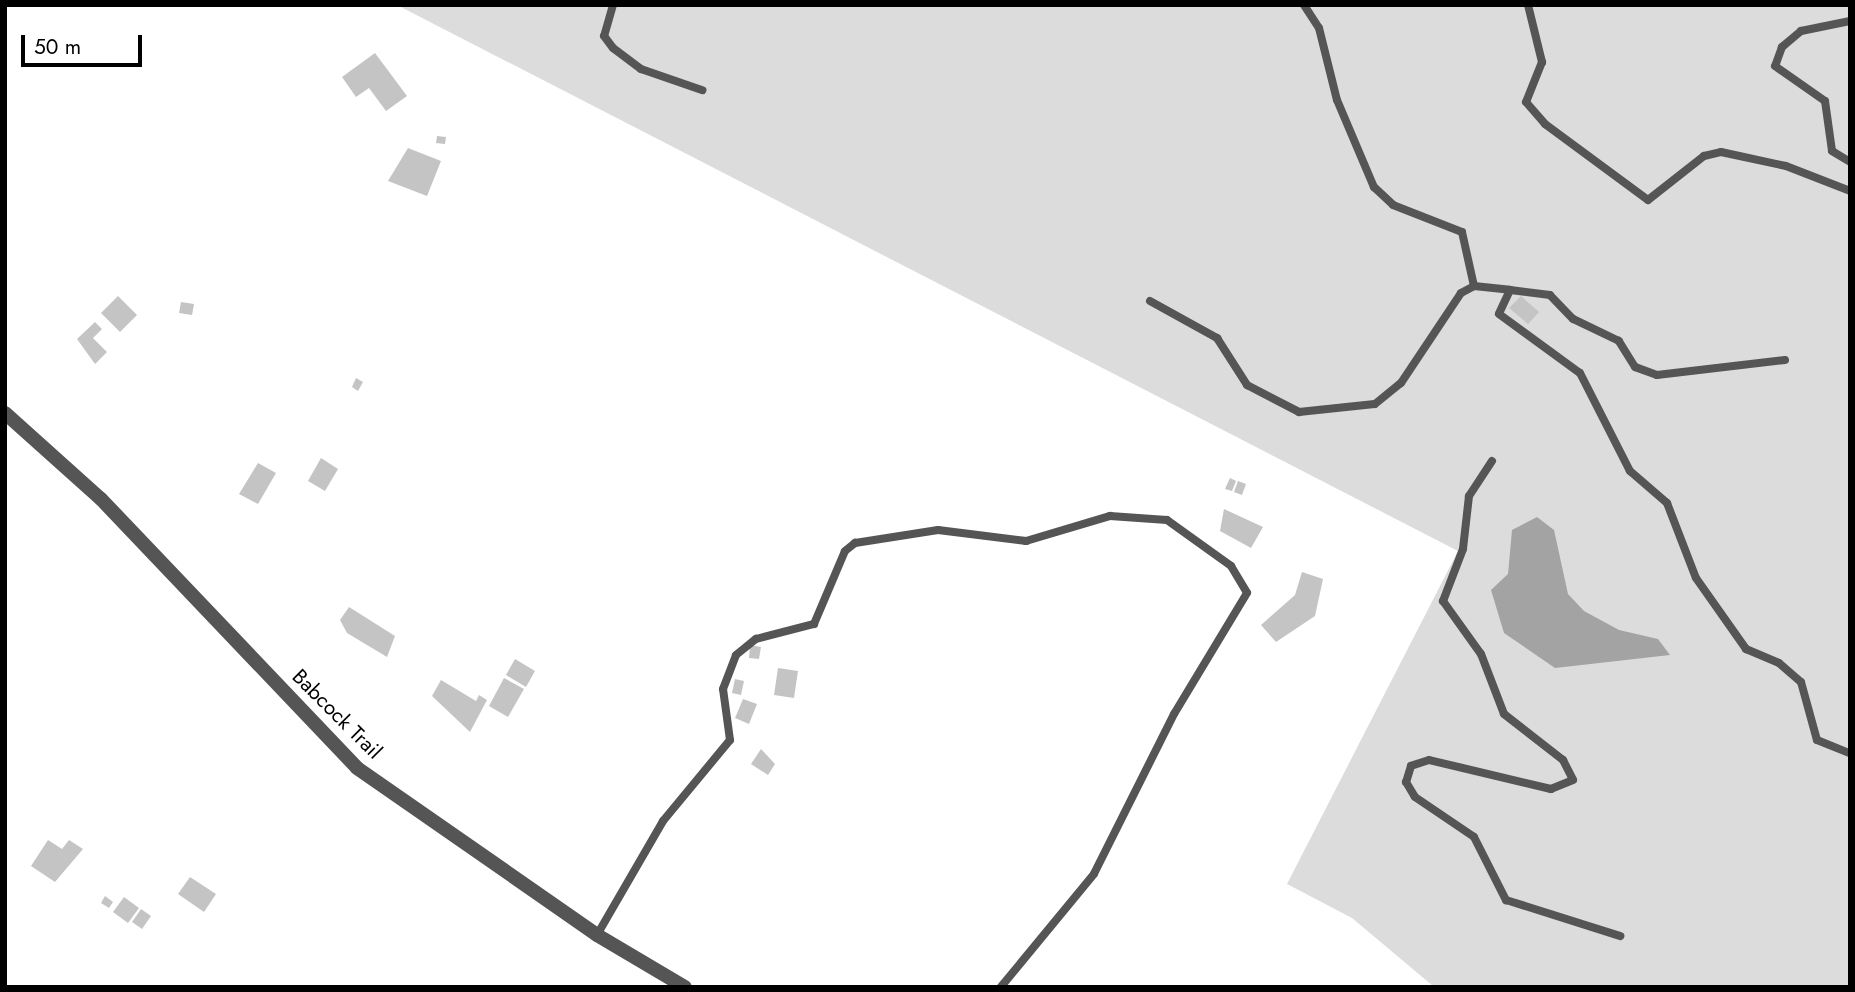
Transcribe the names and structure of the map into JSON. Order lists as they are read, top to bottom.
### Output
{
  "streets": {
    "street": ["Babcock Trail"]
  },
  "scale_bar": "50 m"
}
